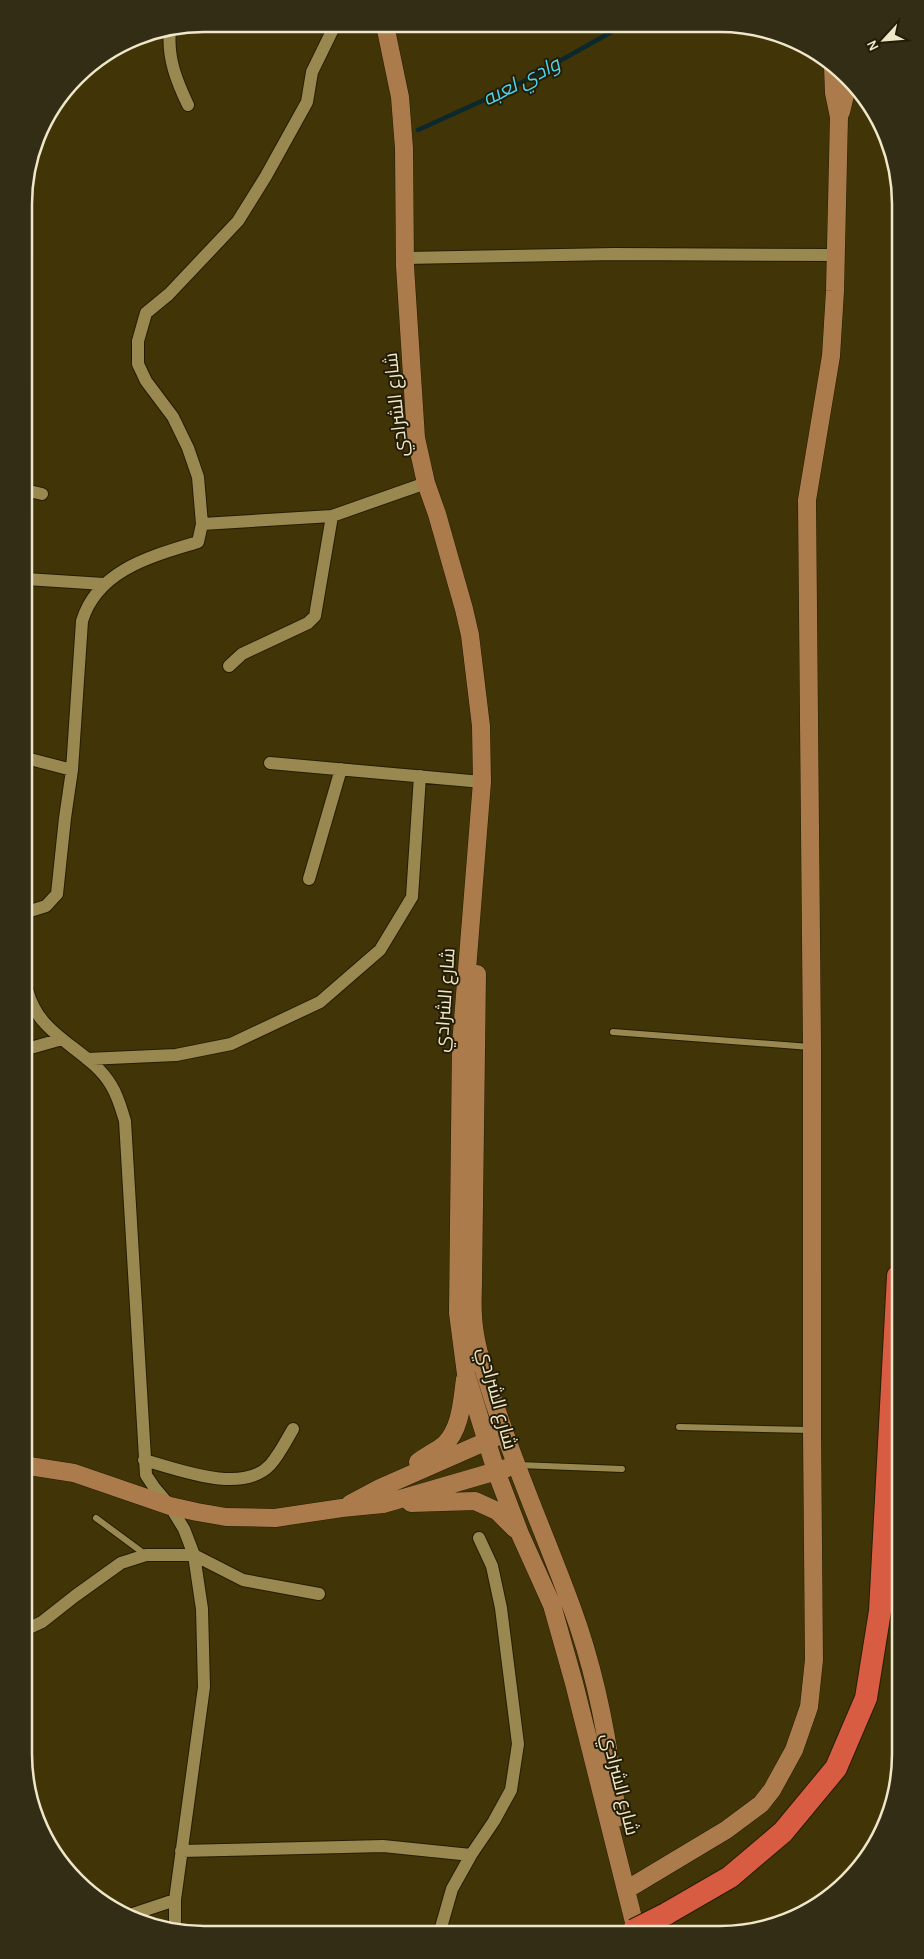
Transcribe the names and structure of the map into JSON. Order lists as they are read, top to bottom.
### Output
{
  "streets": {
    "street": ["شارع الشرادي"]
  },
  "water": ["وادي لعبه"],
  "north": "bottom left"
}
